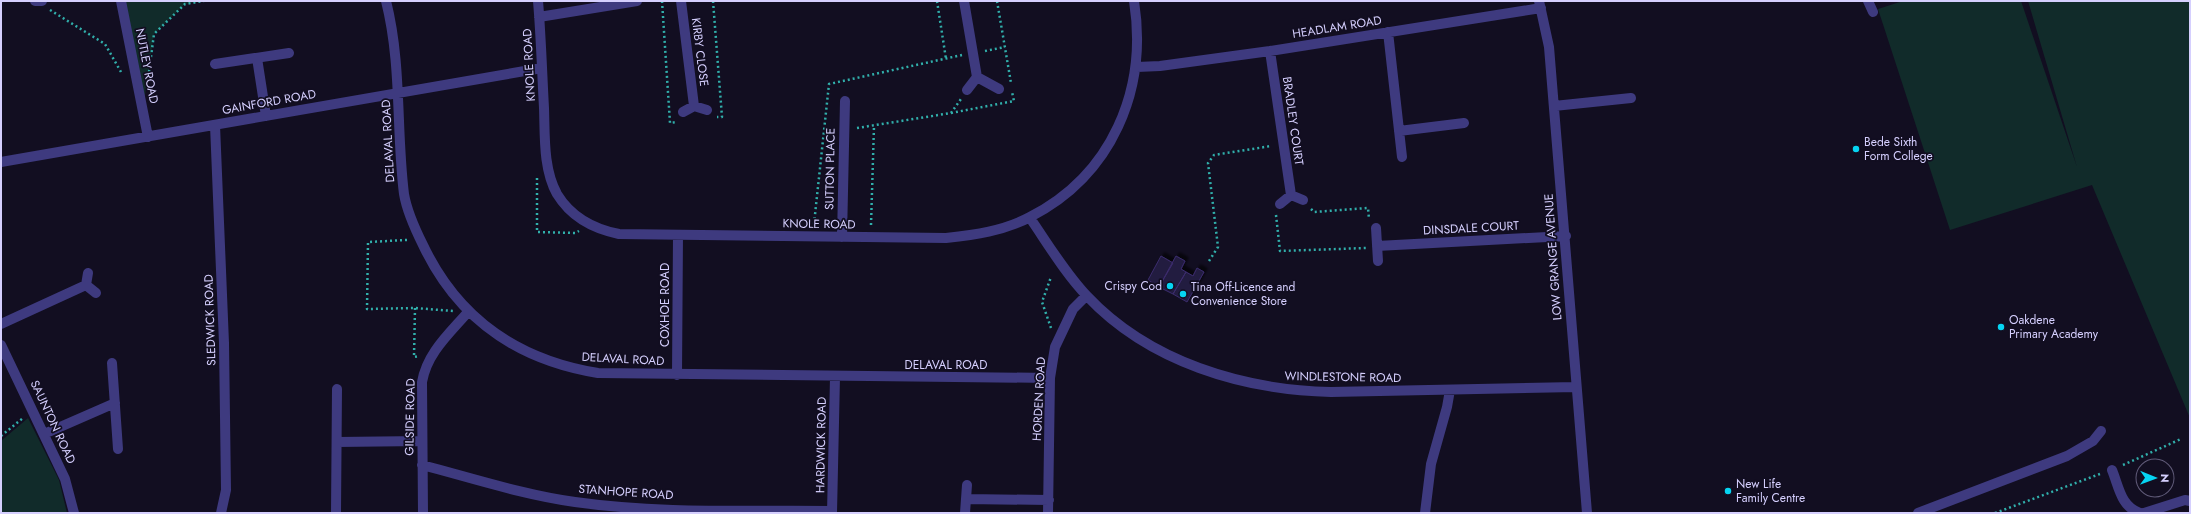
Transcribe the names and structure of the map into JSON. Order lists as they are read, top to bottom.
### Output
{
  "streets": {
    "street": [
      "HEADLAM ROAD",
      "KIRBY CLOSE",
      "KNOLE ROAD",
      "NUTLEY ROAD",
      "GAINFORD ROAD",
      "BRADLEY COURT",
      "DELAVAL ROAD",
      "SUTTON PLACE",
      "DINSDALE COURT",
      "LOW GRANGE AVENUE",
      "COXHOE ROAD",
      "SLEDWICK ROAD",
      "WINDLESTONE ROAD",
      "HORDEN ROAD",
      "GILSIDE ROAD",
      "SAUNTON ROAD",
      "HARDWICK ROAD",
      "STANHOPE ROAD"
    ]
  },
  "crossings": [
    ["HEADLAM ROAD", "KNOLE ROAD"],
    ["HEADLAM ROAD", "BRADLEY COURT"],
    ["HEADLAM ROAD", "LOW GRANGE AVENUE"],
    ["KNOLE ROAD", "GAINFORD ROAD"],
    ["KNOLE ROAD", "SUTTON PLACE"],
    ["KNOLE ROAD", "COXHOE ROAD"],
    ["KNOLE ROAD", "WINDLESTONE ROAD"],
    ["NUTLEY ROAD", "GAINFORD ROAD"],
    ["GAINFORD ROAD", "DELAVAL ROAD"],
    ["GAINFORD ROAD", "SLEDWICK ROAD"],
    ["DELAVAL ROAD", "COXHOE ROAD"],
    ["DELAVAL ROAD", "HORDEN ROAD"],
    ["DELAVAL ROAD", "GILSIDE ROAD"],
    ["DELAVAL ROAD", "HARDWICK ROAD"],
    ["DINSDALE COURT", "LOW GRANGE AVENUE"],
    ["LOW GRANGE AVENUE", "WINDLESTONE ROAD"],
    ["WINDLESTONE ROAD", "HORDEN ROAD"],
    ["GILSIDE ROAD", "STANHOPE ROAD"],
    ["HARDWICK ROAD", "STANHOPE ROAD"]
  ],
  "places": [
    "Bede Sixth Form College",
    "Crispy Cod",
    "Tina Off-Licence and Convenience Store",
    "Oakdene Primary Academy",
    "New Life Family Centre"
  ],
  "north": "right"
}
